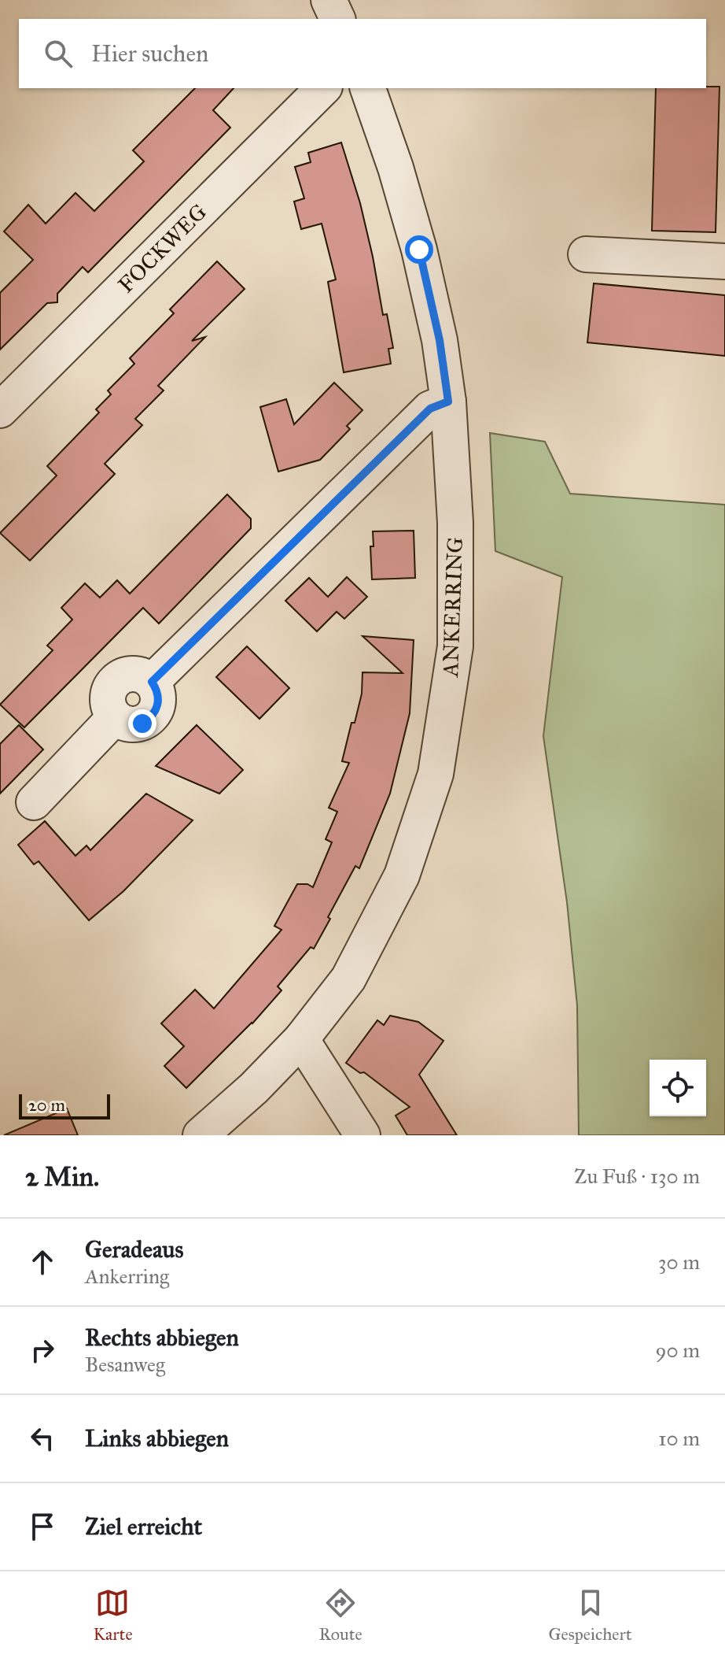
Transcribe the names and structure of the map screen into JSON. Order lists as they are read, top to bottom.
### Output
{
  "streets": {
    "street": ["FOCKWEG", "ANKERRING"]
  },
  "scale_bar": "20 m",
  "page": {
    "search": "Hier suchen",
    "scale": "20 m",
    "heading": ["2 Min.", "Zu Fuß · 130 m"],
    "list": [
      ["Geradeaus", "Ankerring", "30 m"],
      ["Rechts abbiegen", "Besanweg", "90 m"],
      ["Links abbiegen", "10 m"],
      "Ziel erreicht"
    ],
    "nav": ["Karte", "Route", "Gespeichert"]
  }
}
